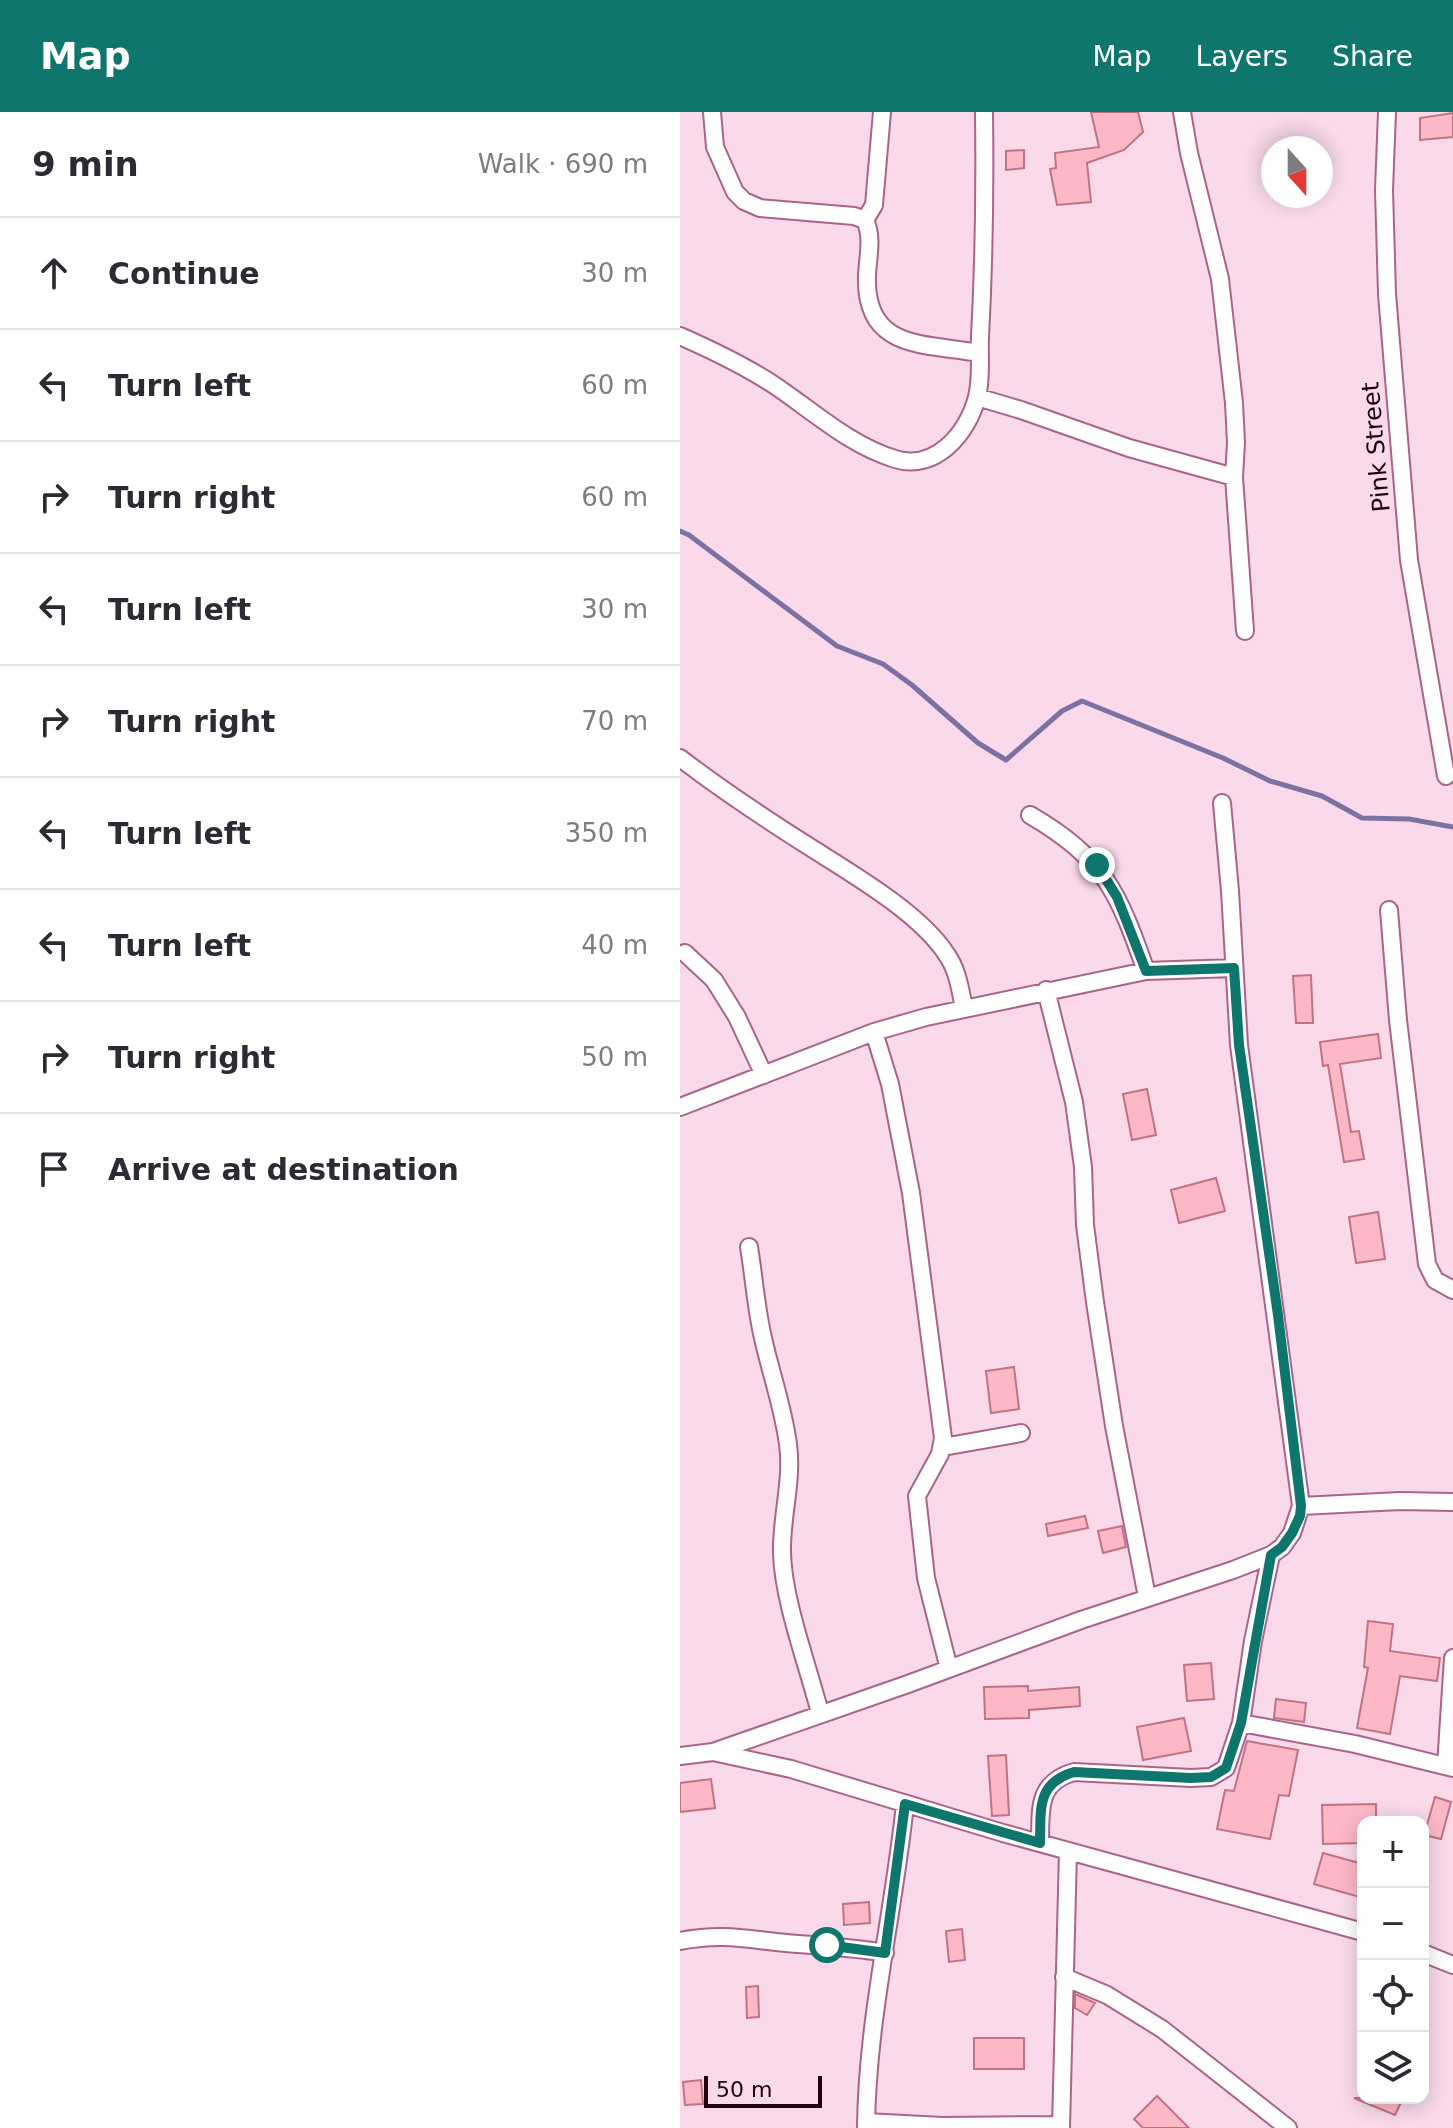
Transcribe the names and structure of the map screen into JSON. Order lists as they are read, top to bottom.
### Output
{
  "streets": {
    "street": ["Pink Street"]
  },
  "scale_bar": "50 m",
  "north": "bottom",
  "page": {
    "header": "Map",
    "nav": ["Map", "Layers", "Share"],
    "heading": ["9 min", "Walk · 690 m"],
    "list": [
      ["Continue", "30 m"],
      ["Turn left", "60 m"],
      ["Turn right", "60 m"],
      ["Turn left", "30 m"],
      ["Turn right", "70 m"],
      ["Turn left", "350 m"],
      ["Turn left", "40 m"],
      ["Turn right", "50 m"],
      "Arrive at destination"
    ],
    "map_buttons": ["+", "−"],
    "scale": "50 m"
  }
}
